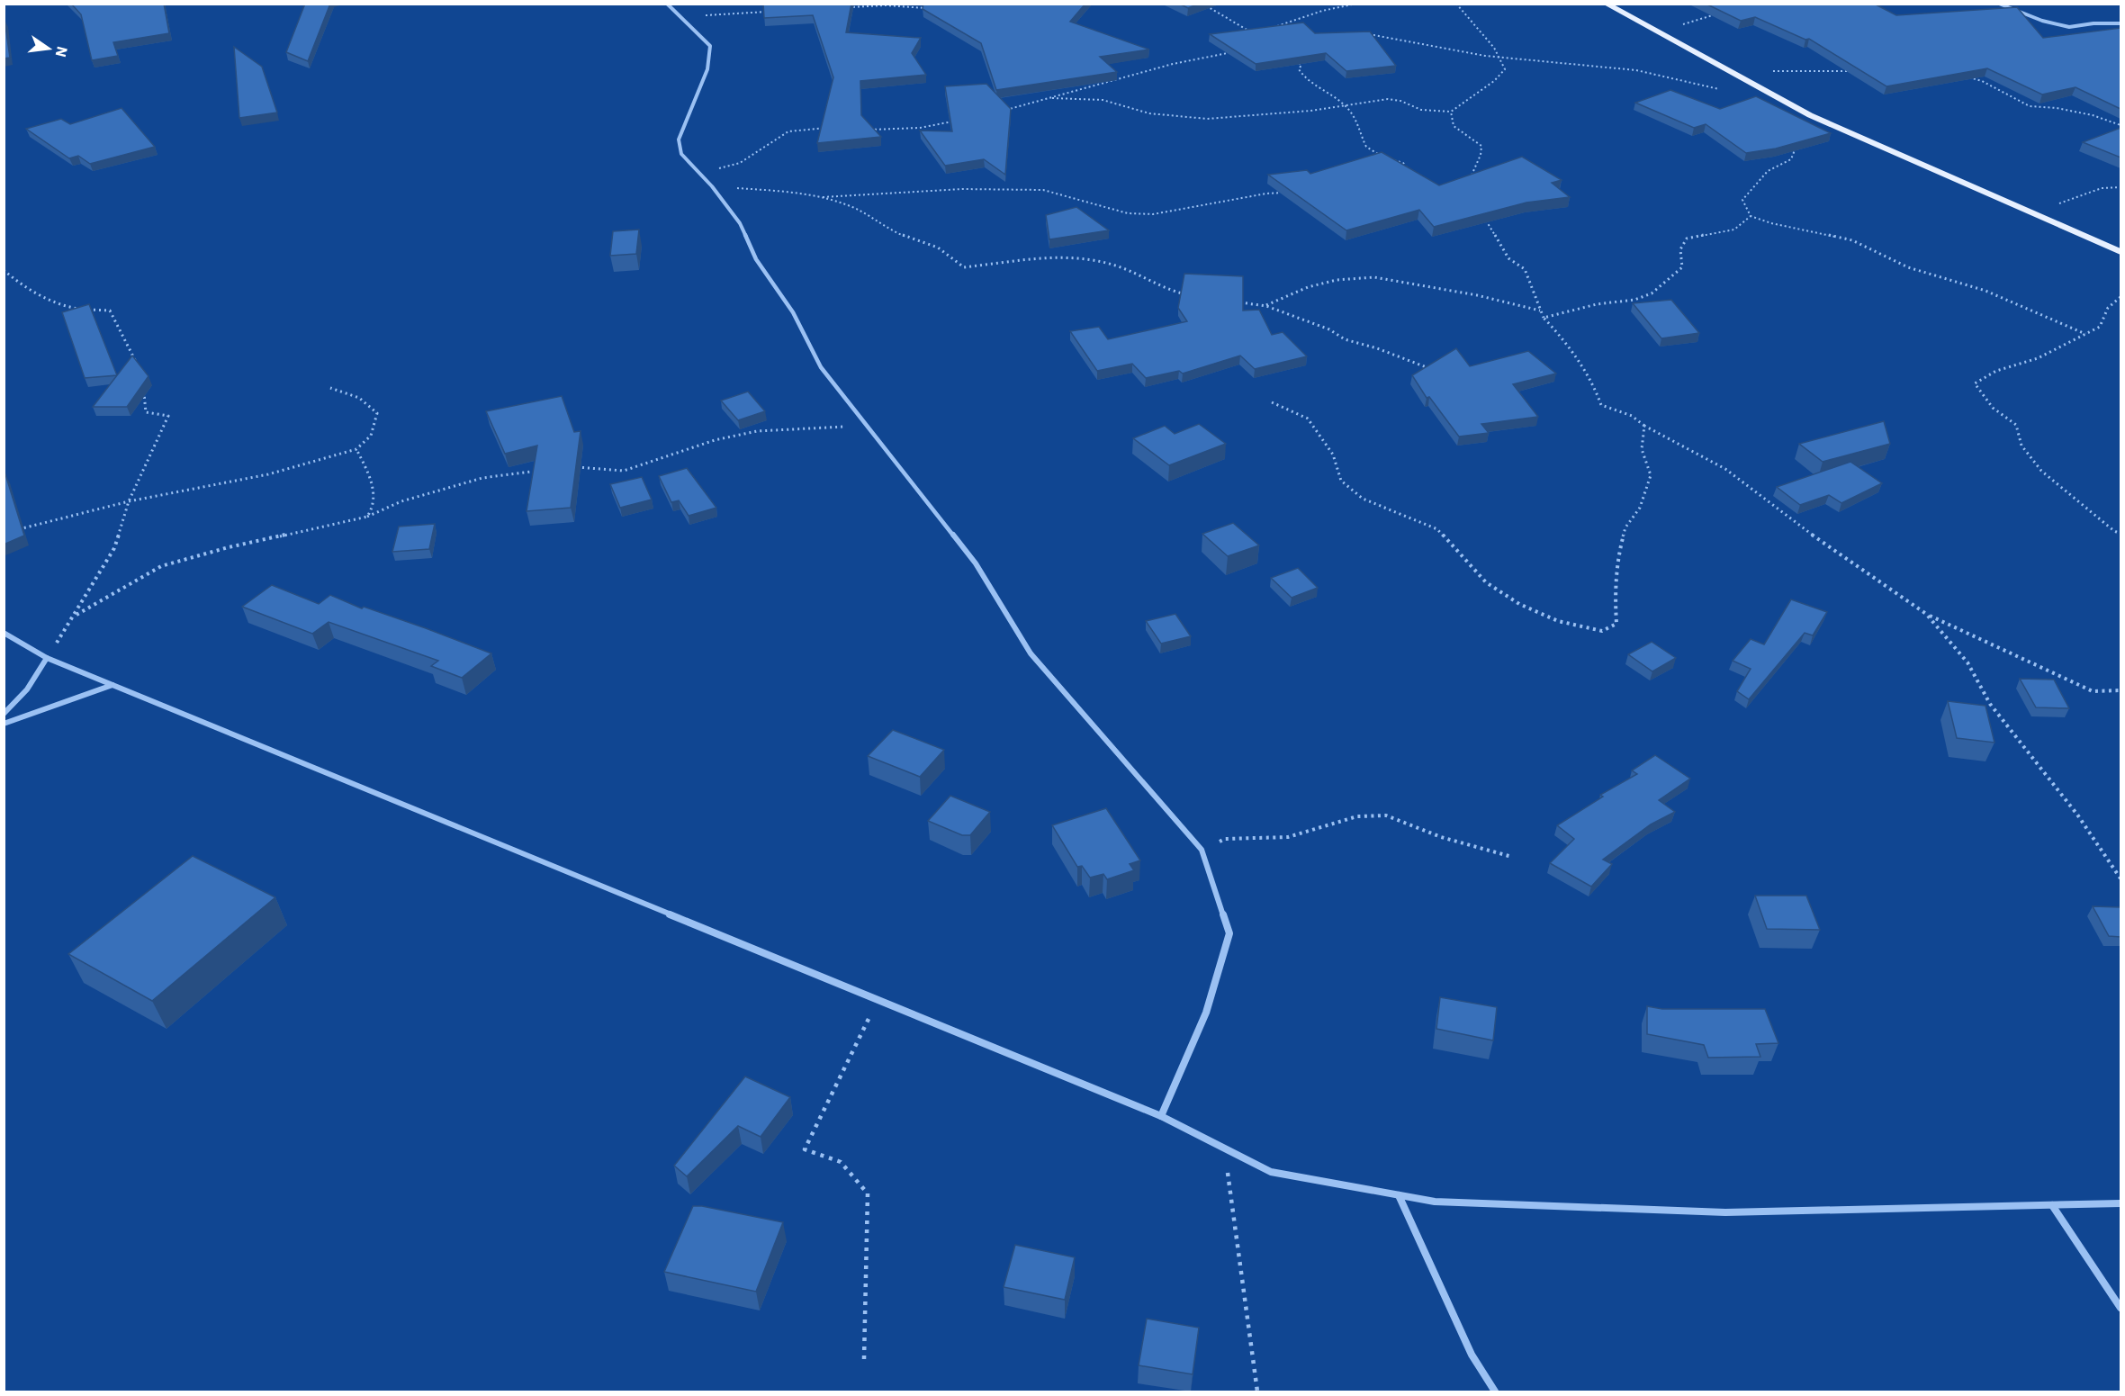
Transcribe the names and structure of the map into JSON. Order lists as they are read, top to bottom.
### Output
{
  "north": "right"
}
